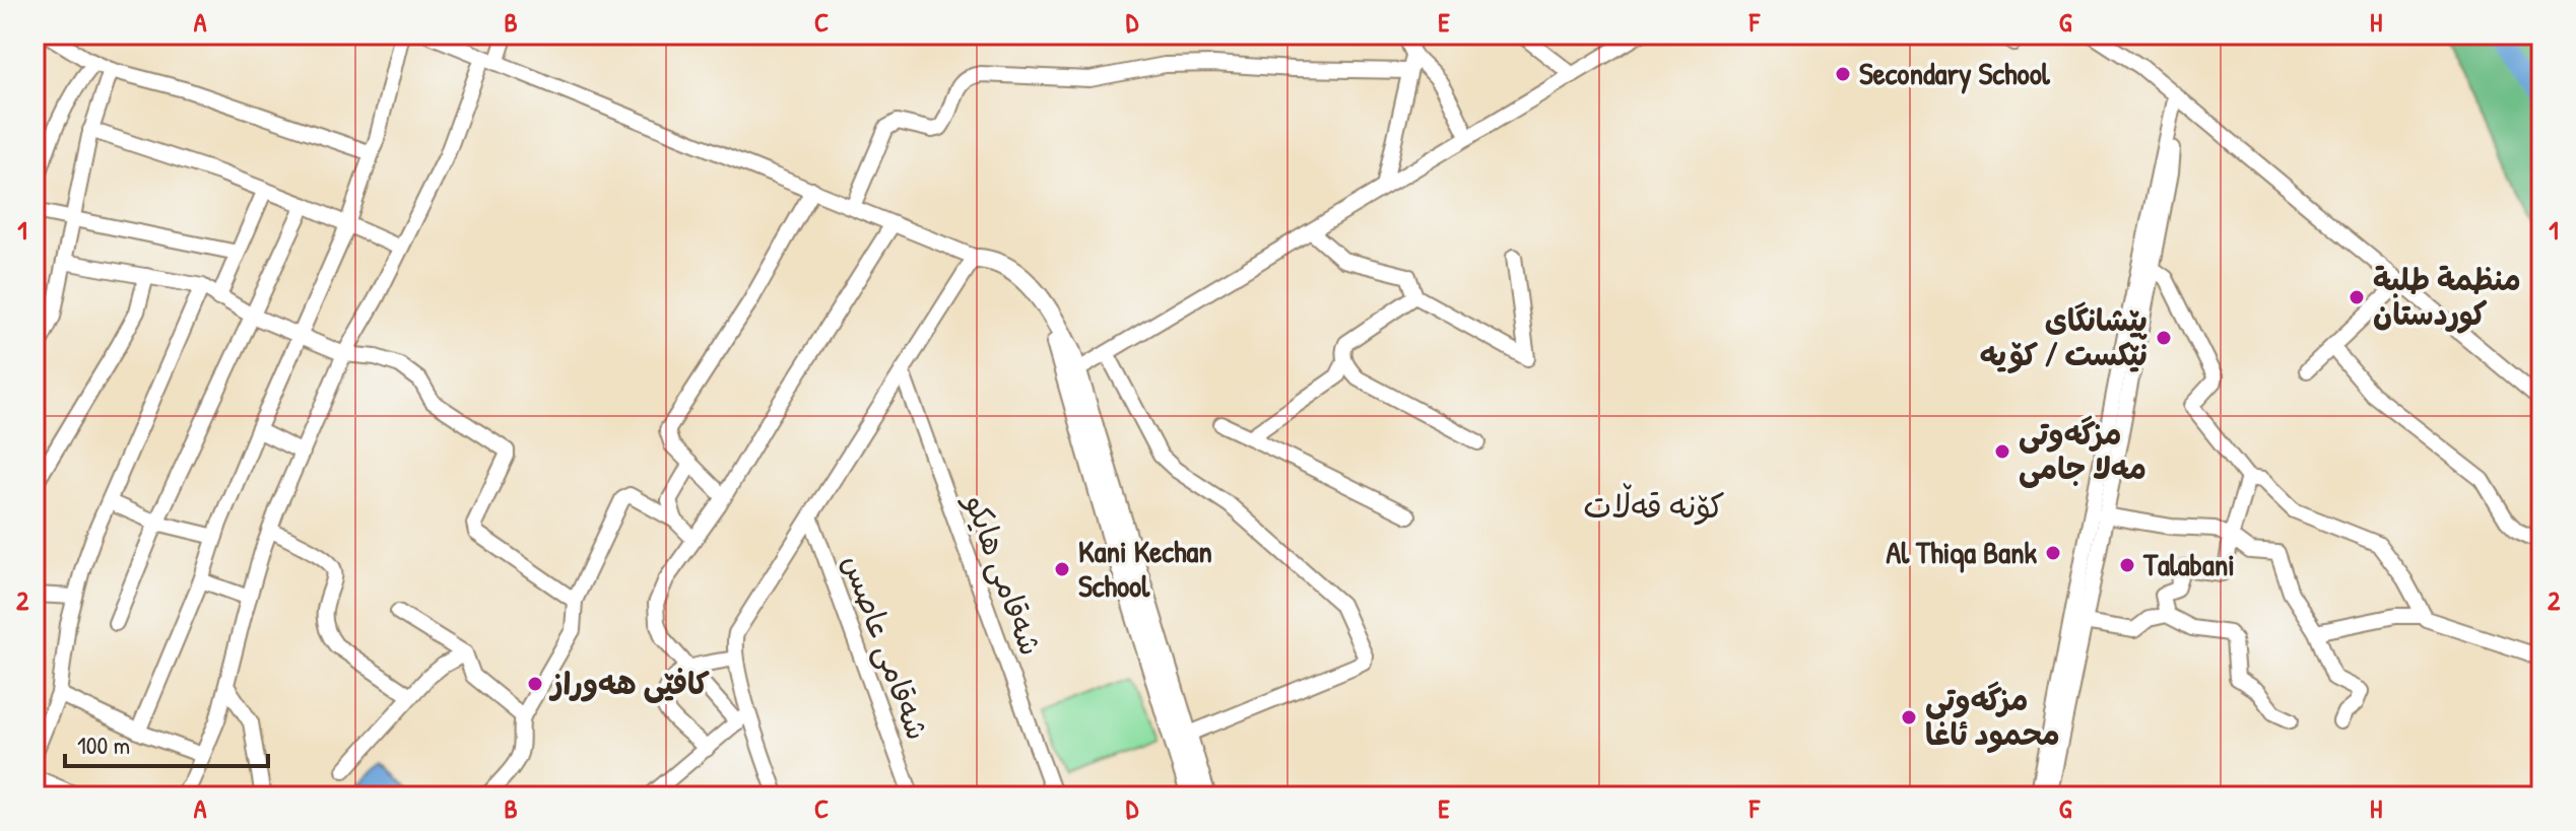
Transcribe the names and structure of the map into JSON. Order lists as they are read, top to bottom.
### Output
{
  "streets": {
    "street": ["شه‌قامی هایكو", "شه‌قامی عاصس"]
  },
  "districts": ["کۆنە قەڵات"],
  "places": [
    "Secondary School",
    "منظمة طلبة كوردستان",
    "پێشانگای نێکست / کۆیە",
    "مزگه‌وتی مه‌لا جامی",
    "Al Thiqa Bank",
    "Talabani",
    "Kani Kechan School",
    "کافێی هەوراز",
    "مزگه‌وتی محمود ئاغا"
  ],
  "scale_bar": "100 m",
  "grid": {
    "columns": [
      "A",
      "B",
      "C",
      "D",
      "E",
      "F",
      "G",
      "H"
    ],
    "rows": ["1", "2"]
  }
}
